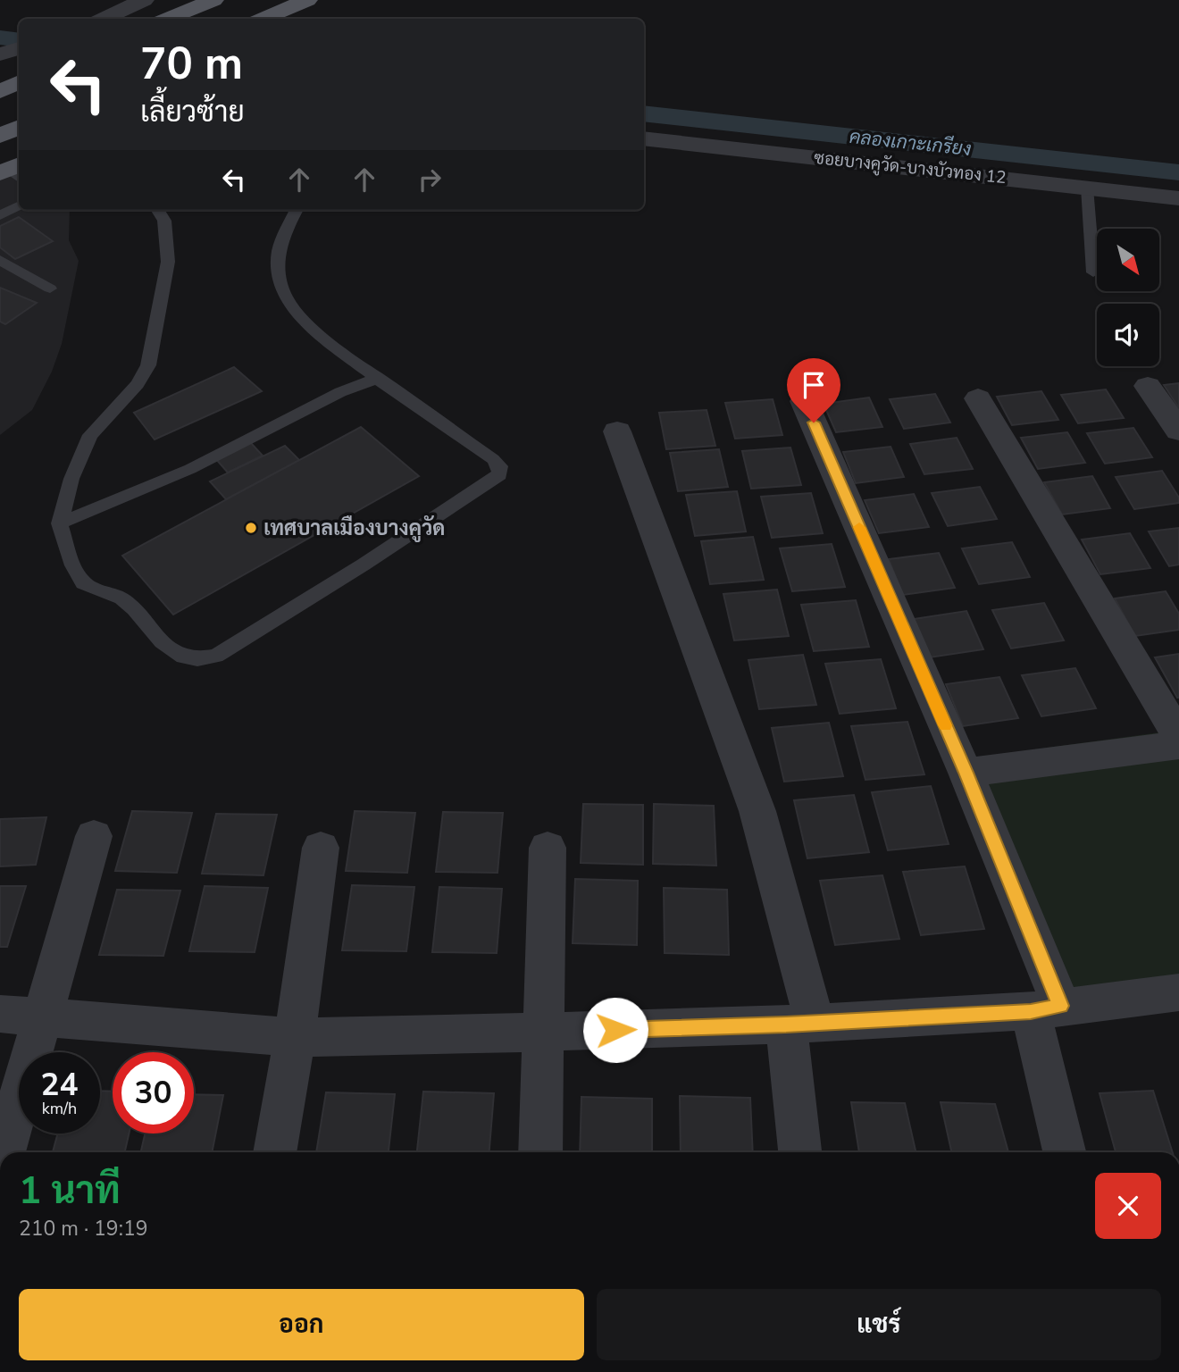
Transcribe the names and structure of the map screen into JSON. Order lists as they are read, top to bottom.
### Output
{
  "streets": {
    "street": ["ซอยบางคูวัด-บางบัวทอง 12"]
  },
  "water": ["คลองเกาะเกรียง"],
  "places": ["เทศบาลเมืองบางคูวัด"],
  "north": "bottom right",
  "page": {
    "turn": ["70 m", "เลี้ยวซ้าย"],
    "speed": "24 km/h",
    "limit": "30",
    "heading": ["1 นาที", "210 m · 19:19"],
    "buttons": ["ออก", "แชร์"]
  }
}
